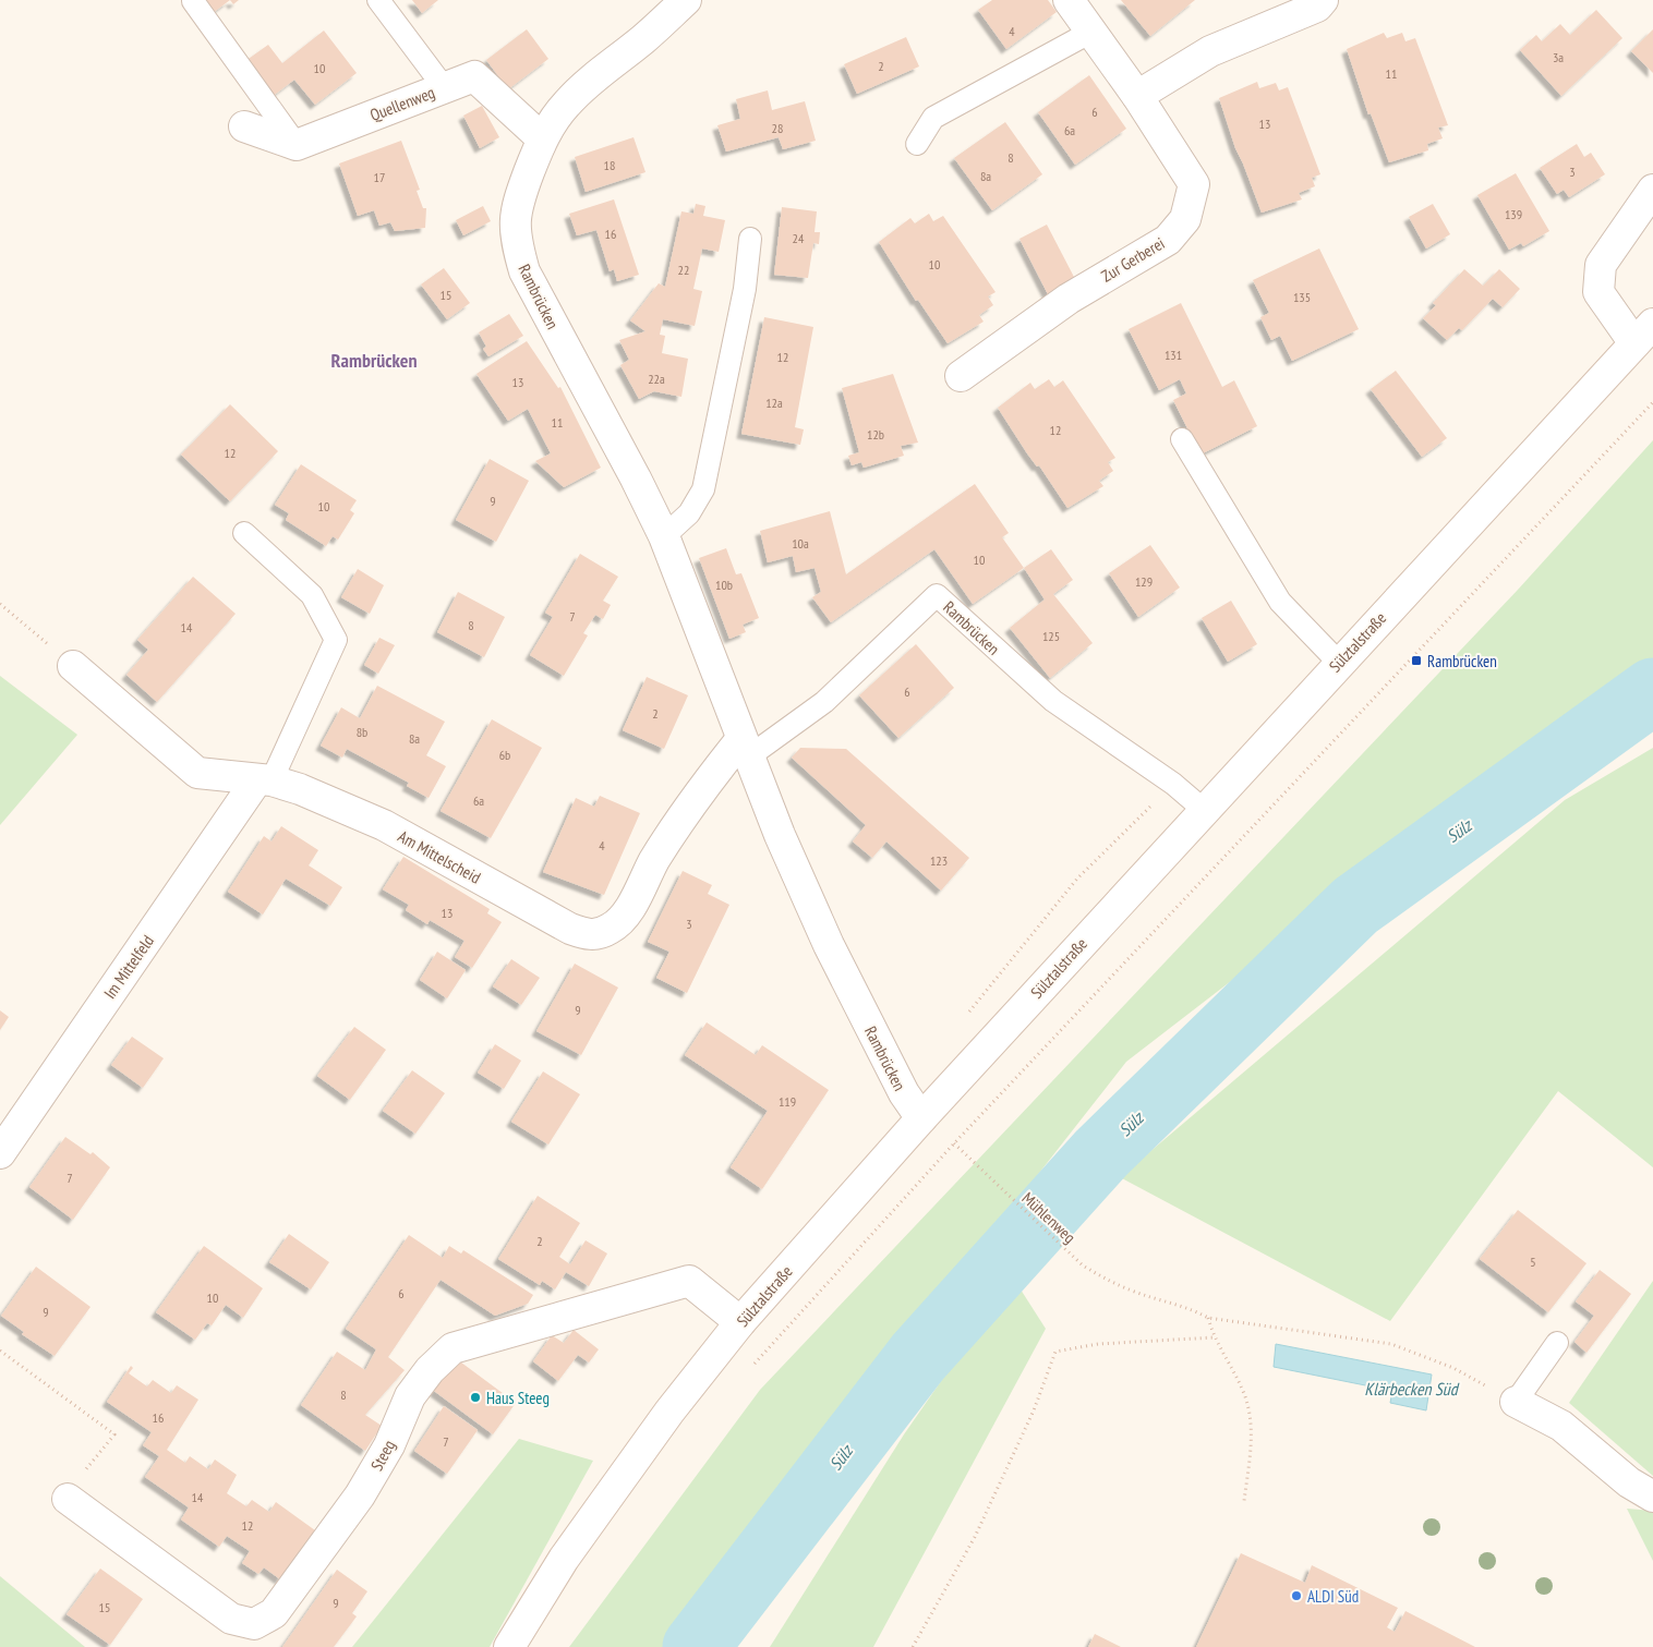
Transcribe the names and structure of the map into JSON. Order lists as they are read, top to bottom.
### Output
{
  "streets": {
    "street": [
      "Quellenweg",
      "Zur Gerberei",
      "Rambrücken",
      "Sülztalstraße",
      "Am Mittelscheid",
      "Im Mittelfeld",
      "Steeg"
    ],
    "path": ["Mühlenweg"]
  },
  "crossings": [
    ["Quellenweg", "Rambrücken"],
    ["Rambrücken", "Sülztalstraße"],
    ["Rambrücken", "Am Mittelscheid"],
    ["Sülztalstraße", "Steeg"],
    ["Am Mittelscheid", "Im Mittelfeld"]
  ],
  "districts": ["Rambrücken"],
  "water": ["Sülz", "Klärbecken Süd"],
  "places": {
    "transit": ["Rambrücken"],
    "other": ["Haus Steeg", "ALDI Süd"]
  },
  "house_numbers": [
    "4",
    "3a",
    "2",
    "10",
    "11",
    "6",
    "13",
    "28",
    "6a",
    "8",
    "18",
    "3",
    "8a",
    "17",
    "139",
    "16",
    "24",
    "10",
    "22",
    "15",
    "135",
    "131",
    "12",
    "22a",
    "13",
    "12a",
    "11",
    "12",
    "12b",
    "12",
    "9",
    "10",
    "10a",
    "10",
    "129",
    "10b",
    "7",
    "8",
    "14",
    "125",
    "6",
    "2",
    "8b",
    "8a",
    "6b",
    "6a",
    "4",
    "123",
    "13",
    "3",
    "9",
    "119",
    "7",
    "2",
    "5",
    "6",
    "10",
    "9",
    "8",
    "16",
    "7",
    "14",
    "12",
    "9",
    "15"
  ]
}
